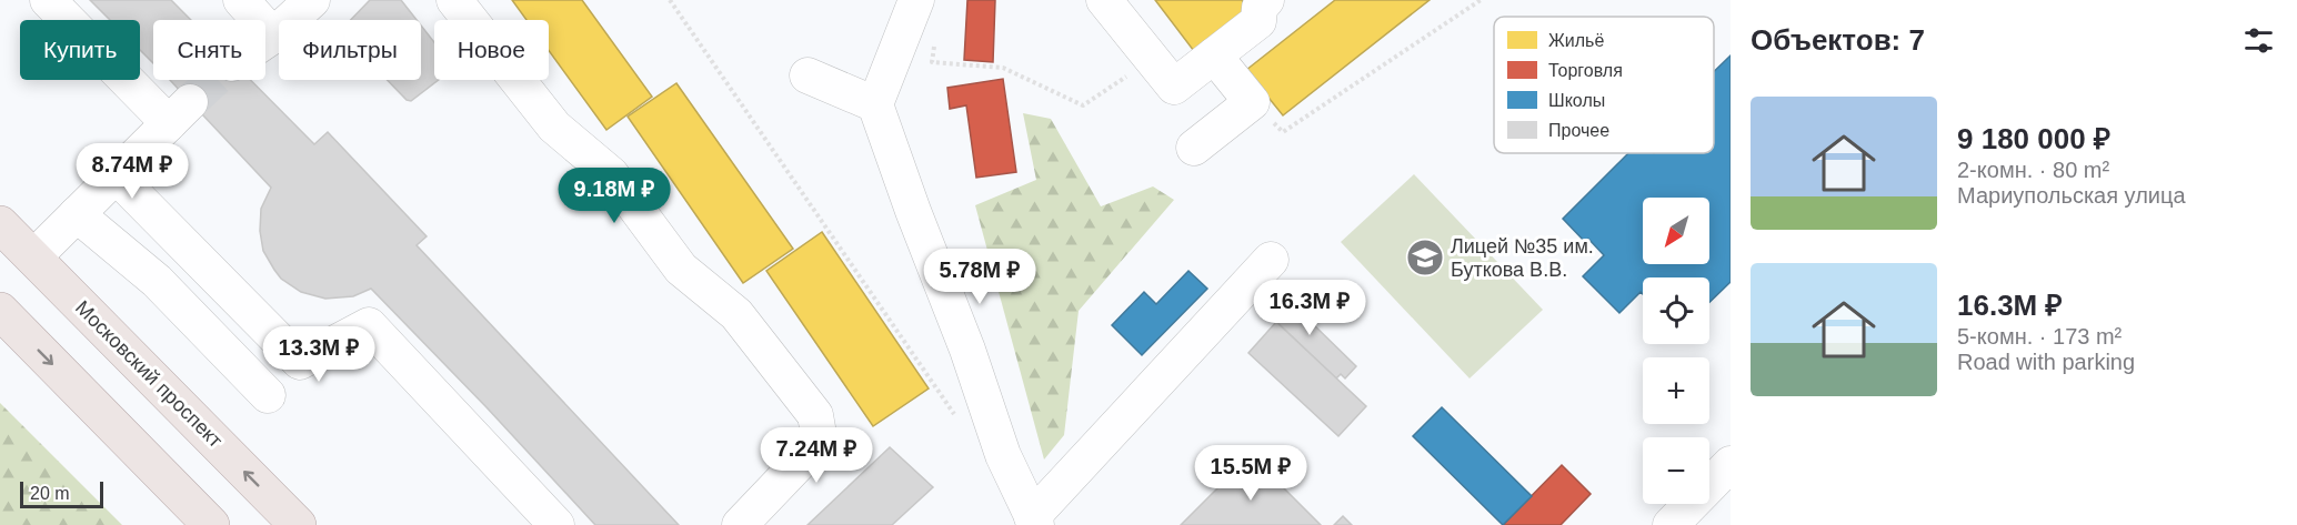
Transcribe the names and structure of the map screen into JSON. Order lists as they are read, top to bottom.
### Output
{
  "streets": {
    "main road": ["Московский проспект"]
  },
  "places": {
    "school or university": ["Лицей №35 им. Буткова В.В."]
  },
  "legend": [
    "Жильё",
    "Торговля",
    "Школы",
    "Прочее"
  ],
  "scale_bar": "20 m",
  "north": "bottom left",
  "page": {
    "heading": "Объектов: 7",
    "chip": [
      "Купить",
      "Снять",
      "Фильтры",
      "Новое"
    ],
    "list": [
      {
        "name": "9 180 000 ₽",
        "note": "2-комн. · 80 m² · Мариупольская улица"
      },
      {
        "name": "16.3M ₽",
        "note": "5-комн. · 173 m² · Road with parking"
      }
    ],
    "price": [
      "8.74M ₽",
      "9.18M ₽",
      "5.78M ₽",
      "16.3M ₽",
      "13.3M ₽",
      "7.24M ₽",
      "15.5M ₽"
    ],
    "map_buttons": ["+", "−"],
    "scale": "20 m"
  }
}
